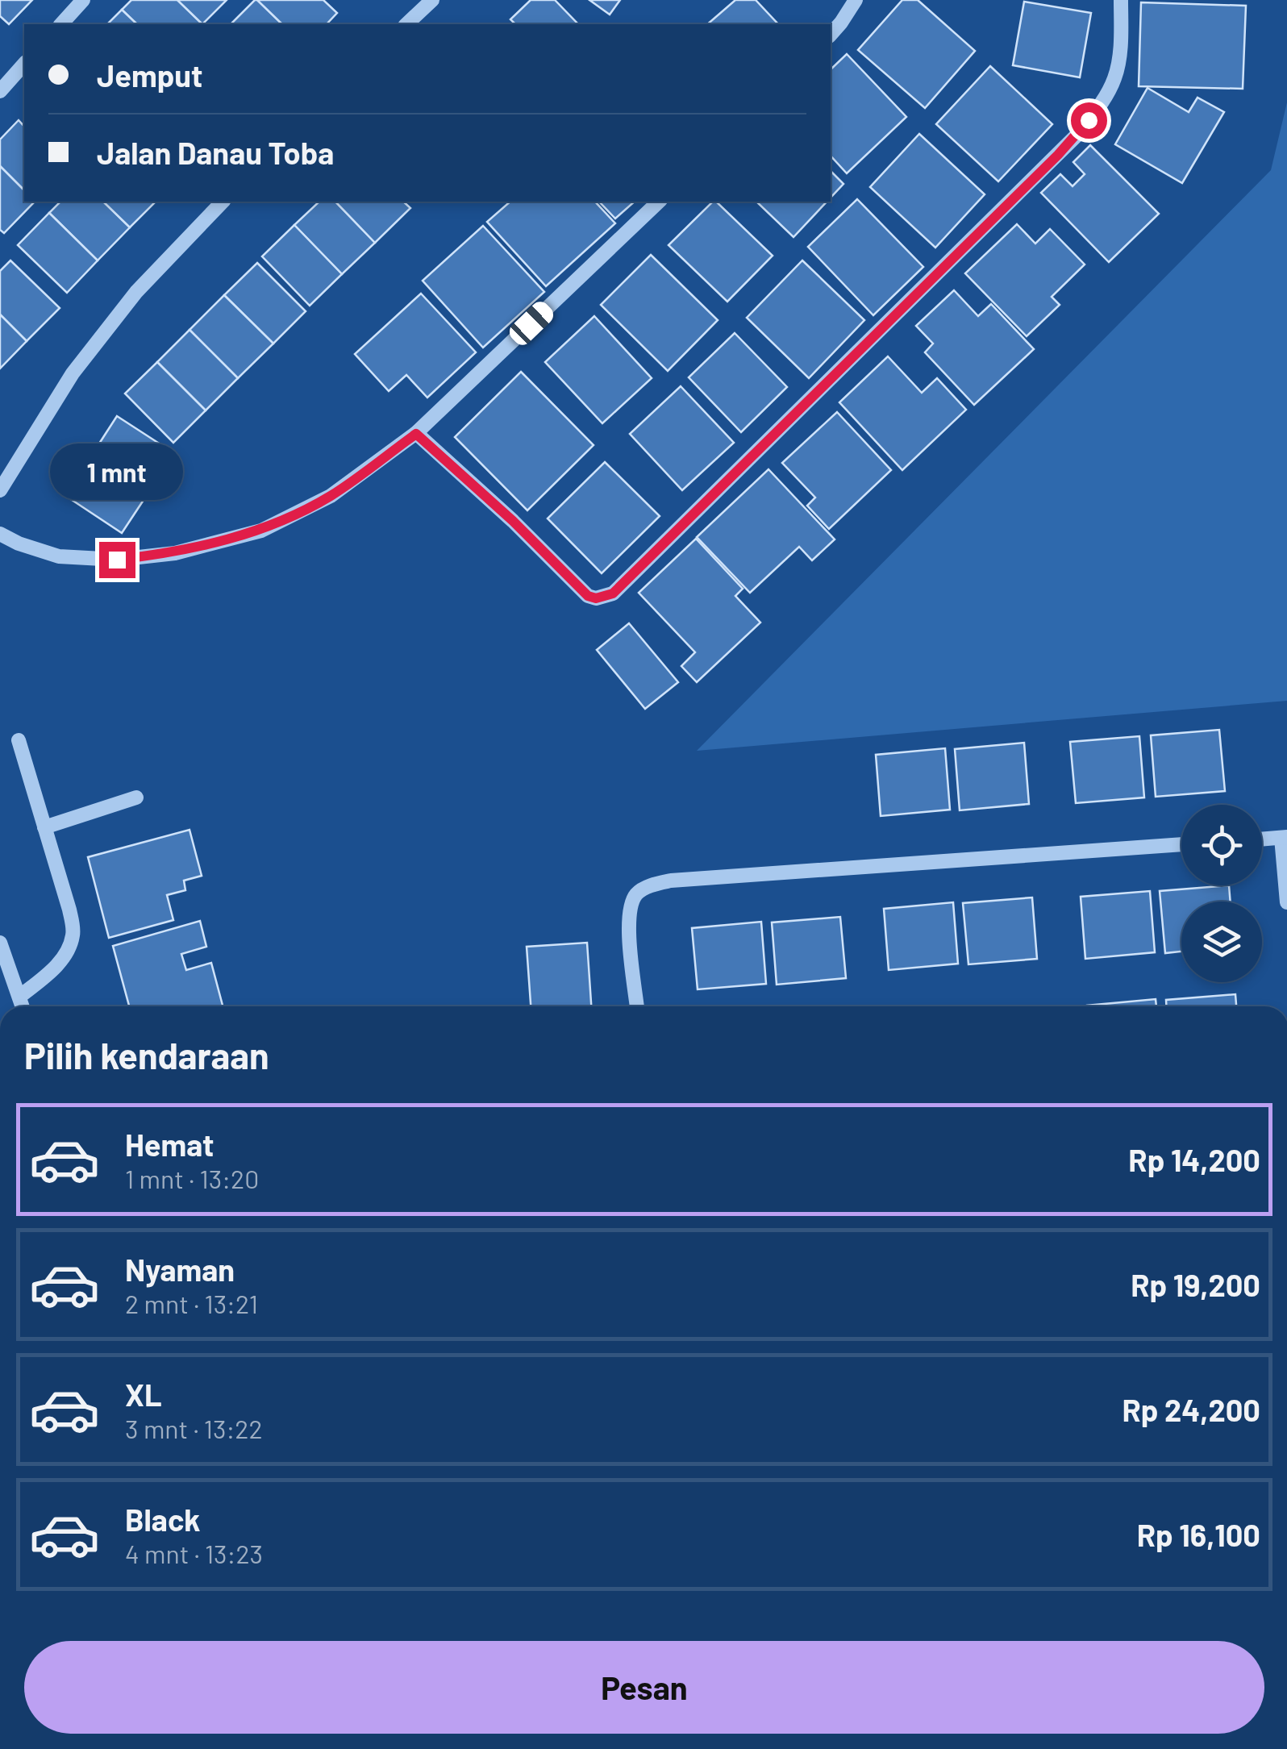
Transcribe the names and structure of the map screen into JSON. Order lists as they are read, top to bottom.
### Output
{
  "page": {
    "banner": ["Jemput", "Jalan Danau Toba"],
    "bubble": "1 mnt",
    "heading": "Pilih kendaraan",
    "list": [
      {
        "name": "Hemat",
        "note": "1 mnt · 13:20",
        "value": "Rp 14,200"
      },
      {
        "name": "Nyaman",
        "note": "2 mnt · 13:21",
        "value": "Rp 19,200"
      },
      {
        "name": "XL",
        "note": "3 mnt · 13:22",
        "value": "Rp 24,200"
      },
      {
        "name": "Black",
        "note": "4 mnt · 13:23",
        "value": "Rp 16,100"
      }
    ],
    "buttons": "Pesan"
  }
}
